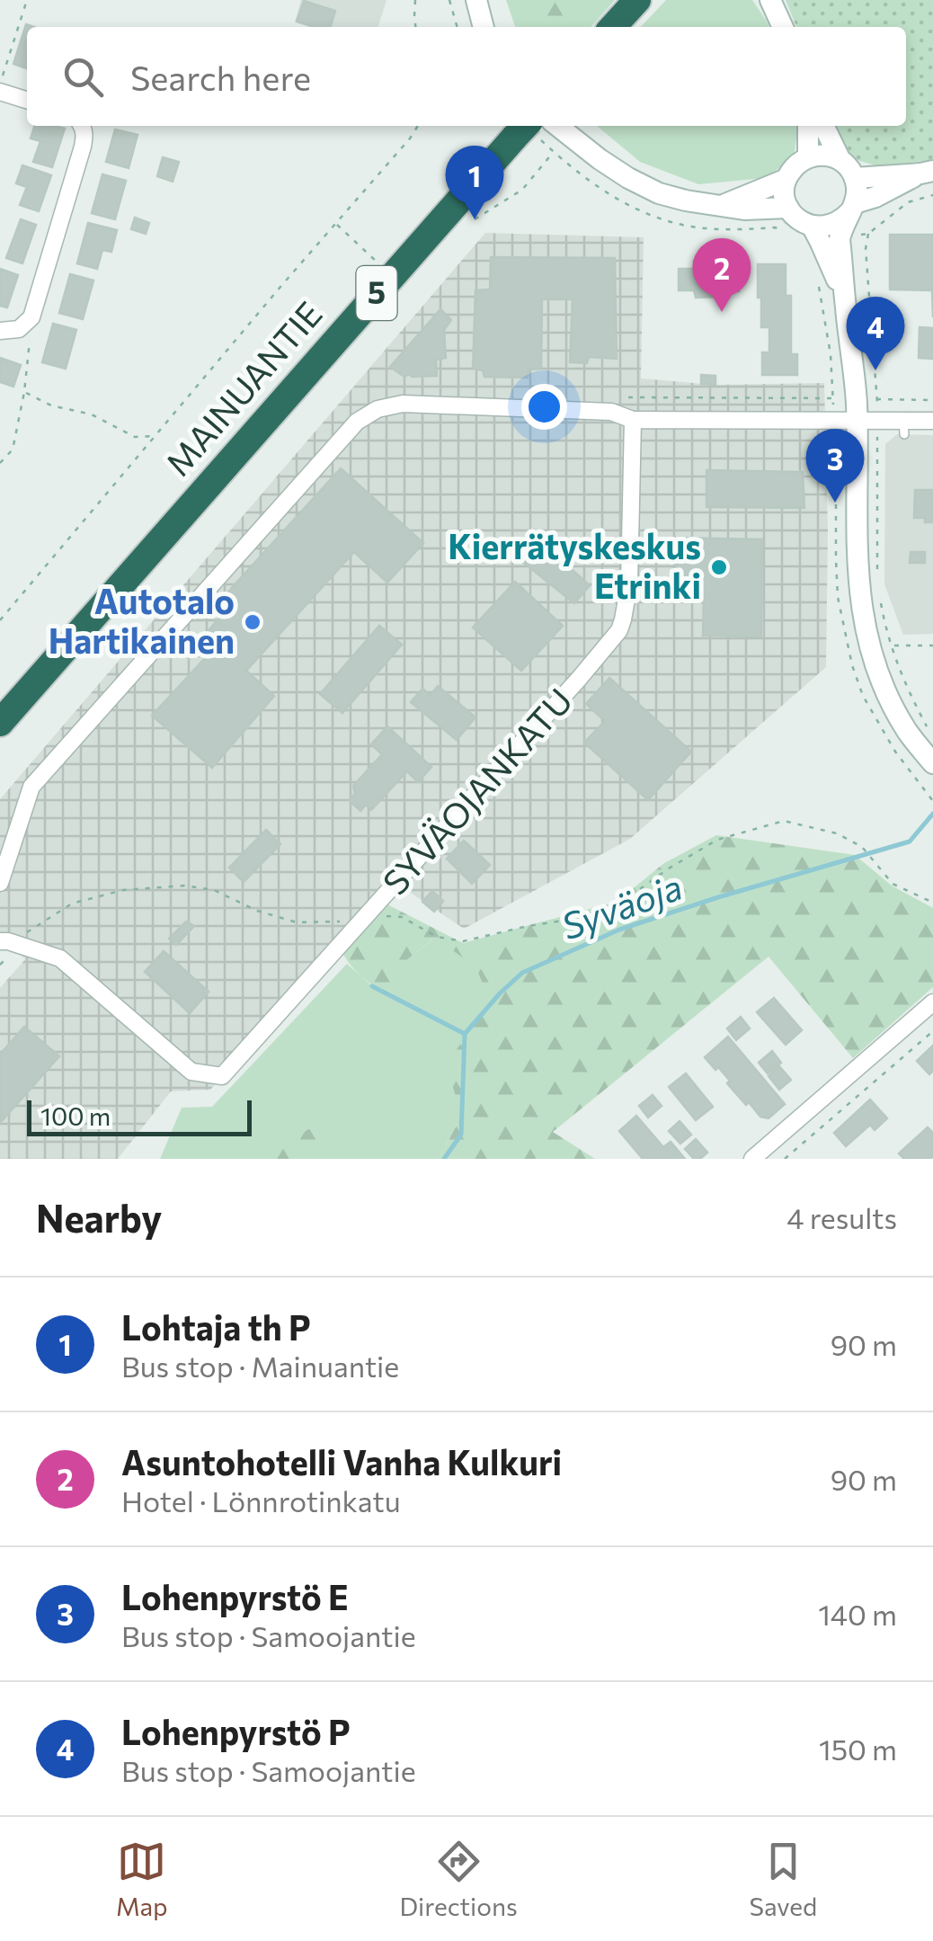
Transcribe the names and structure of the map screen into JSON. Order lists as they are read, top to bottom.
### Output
{
  "streets": {
    "highway": ["5", "MAINUANTIE"],
    "street": ["SYVÄOJANKATU"]
  },
  "water": ["Syväoja"],
  "places": ["Kierrätyskeskus Etrinki", "Autotalo Hartikainen"],
  "scale_bar": "100 m",
  "page": {
    "search": "Search here",
    "pins": [
      "1",
      "2",
      "4",
      "3"
    ],
    "scale": "100 m",
    "heading": ["Nearby", "4 results"],
    "list": [
      {
        "mark": "1",
        "name": "Lohtaja th P",
        "note": "Bus stop · Mainuantie",
        "value": "90 m"
      },
      {
        "mark": "2",
        "name": "Asuntohotelli Vanha Kulkuri",
        "note": "Hotel · Lönnrotinkatu",
        "value": "90 m"
      },
      {
        "mark": "3",
        "name": "Lohenpyrstö E",
        "note": "Bus stop · Samoojantie",
        "value": "140 m"
      },
      {
        "mark": "4",
        "name": "Lohenpyrstö P",
        "note": "Bus stop · Samoojantie",
        "value": "150 m"
      }
    ],
    "nav": ["Map", "Directions", "Saved"]
  }
}
